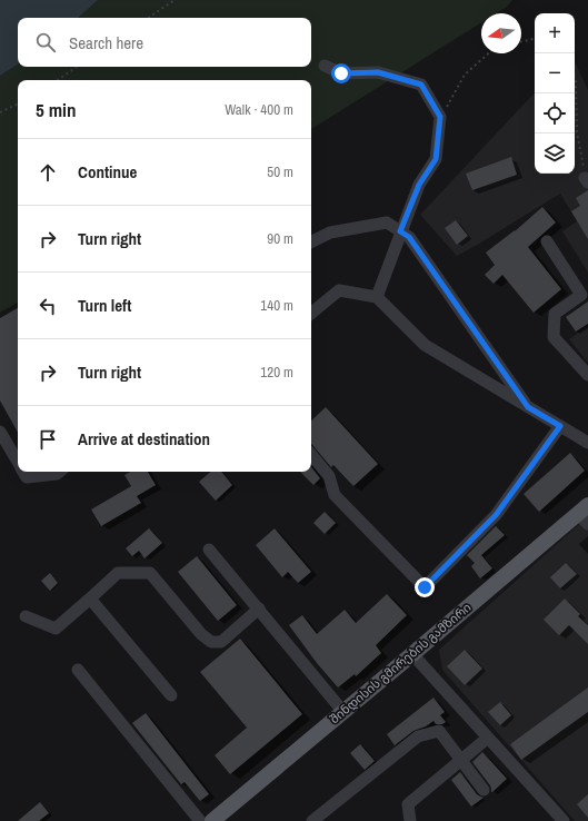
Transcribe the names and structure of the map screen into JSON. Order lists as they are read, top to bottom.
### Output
{
  "streets": {
    "main road": ["შინდისის გმირების გამზირი"]
  },
  "north": "left",
  "page": {
    "map_buttons": ["+", "−"],
    "search": "Search here",
    "heading": ["5 min", "Walk · 400 m"],
    "list": [
      ["Continue", "50 m"],
      ["Turn right", "90 m"],
      ["Turn left", "140 m"],
      ["Turn right", "120 m"],
      "Arrive at destination"
    ]
  }
}
